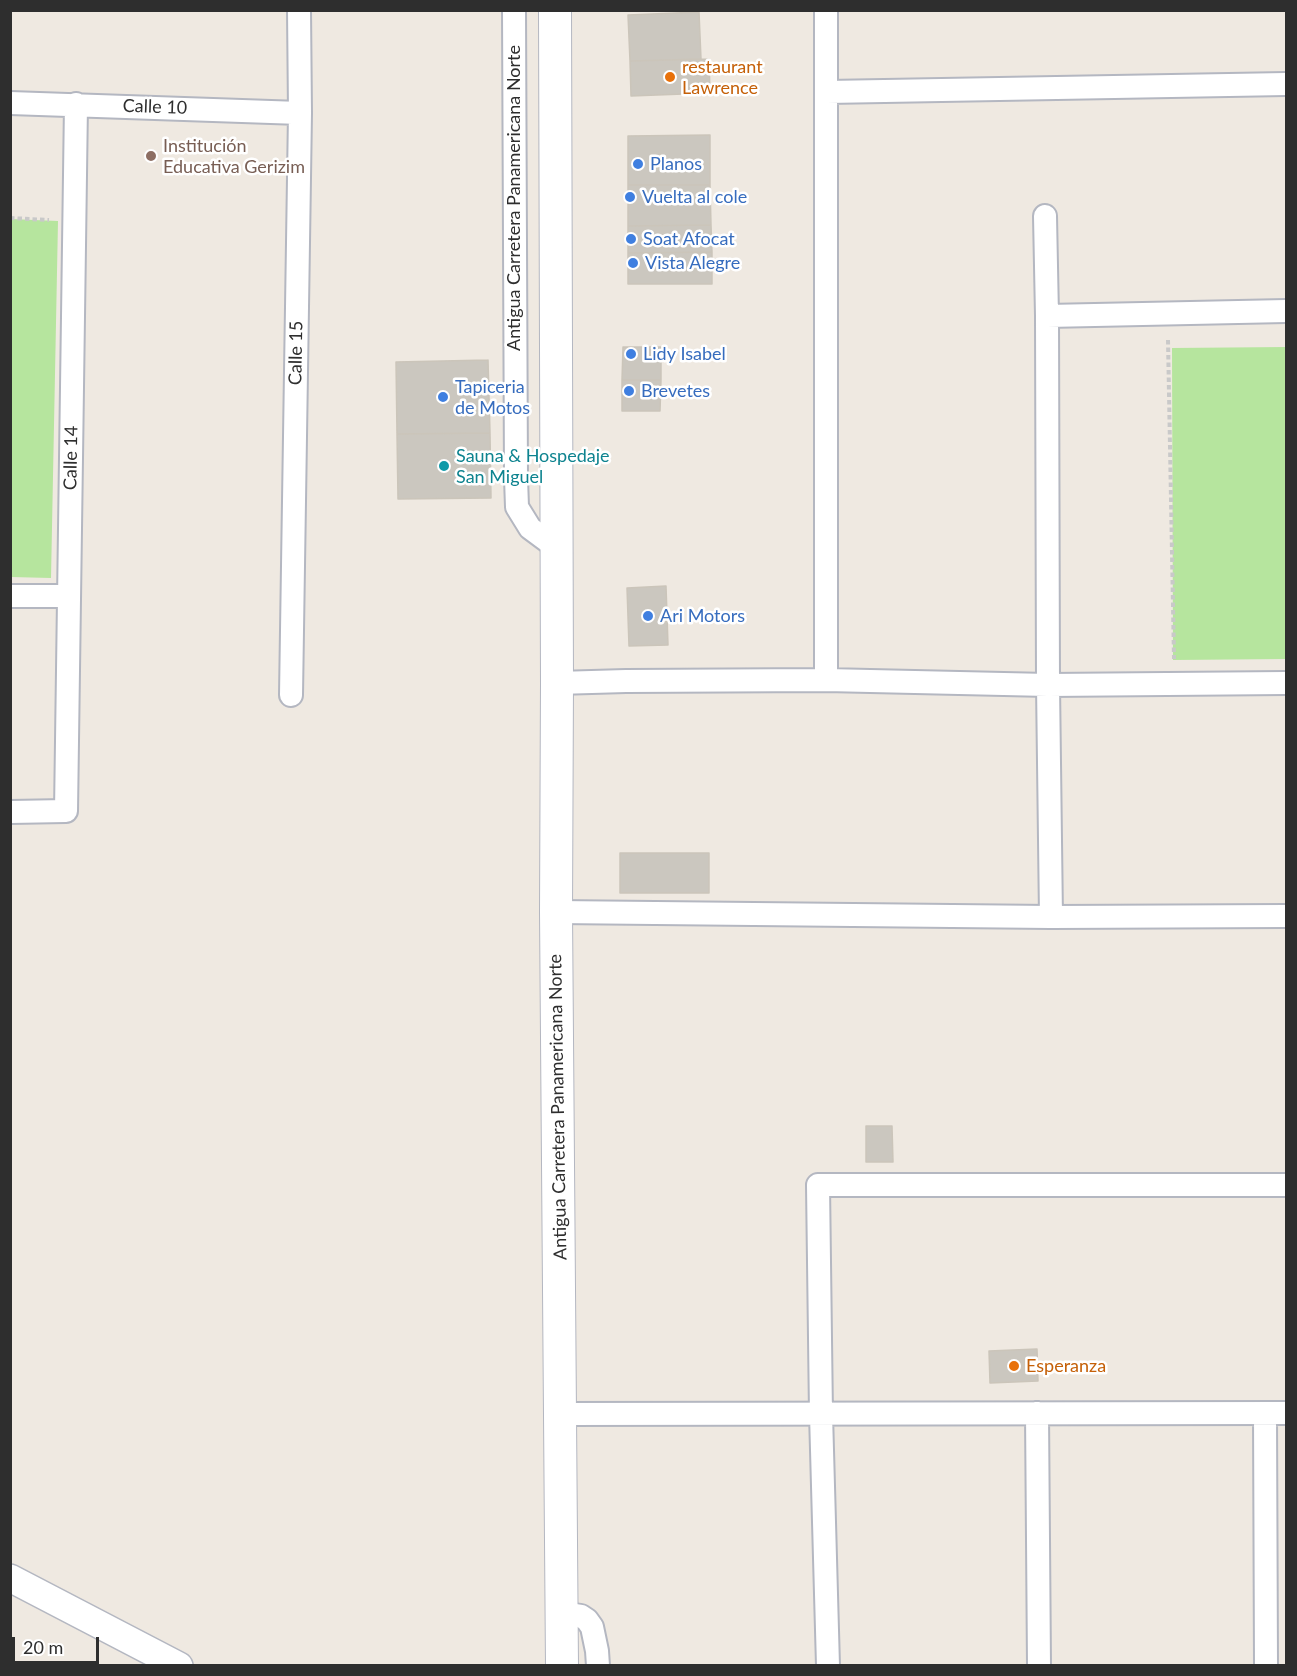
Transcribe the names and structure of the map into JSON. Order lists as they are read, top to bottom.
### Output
{
  "streets": {
    "main road": ["Antigua Carretera Panamericana Norte"],
    "street": ["Calle 10", "Calle 15", "Calle 14"]
  },
  "crossings": [
    ["Calle 10", "Calle 15"],
    ["Calle 10", "Calle 14"]
  ],
  "places": [
    "restaurant Lawrence",
    "Institución Educativa Gerizim",
    "Planos",
    "Vuelta al cole",
    "Soat Afocat",
    "Vista Alegre",
    "Lidy Isabel",
    "Brevetes",
    "Tapiceria de Motos",
    "Sauna & Hospedaje San Miguel",
    "Ari Motors",
    "Esperanza"
  ],
  "scale_bar": "20 m"
}
